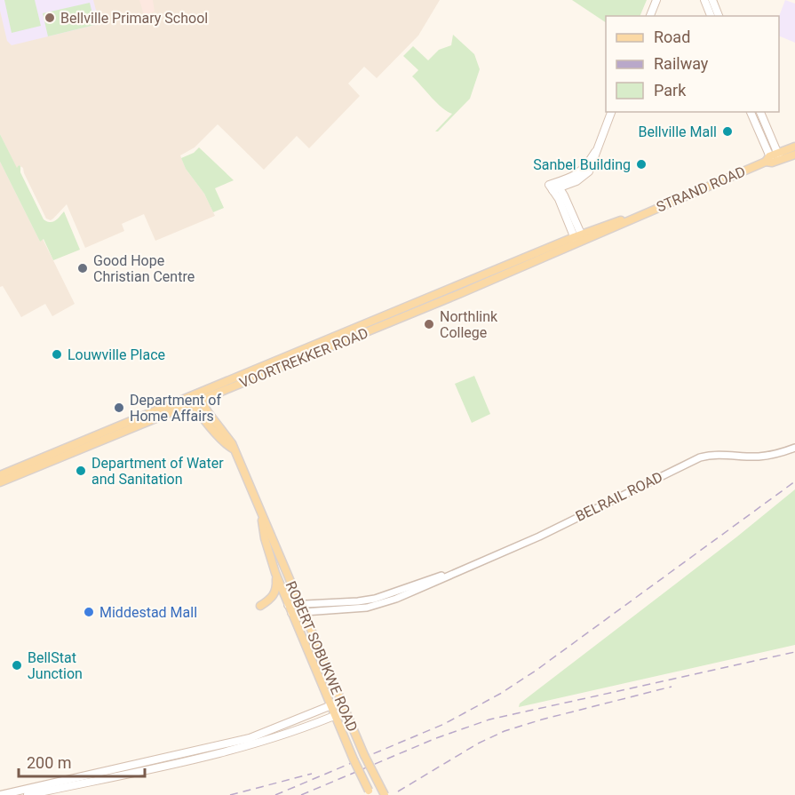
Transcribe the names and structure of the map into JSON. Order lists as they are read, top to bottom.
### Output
{
  "streets": {
    "main road": ["STRAND ROAD", "VOORTREKKER ROAD", "ROBERT SOBUKWE ROAD"],
    "street": ["BELRAIL ROAD"]
  },
  "crossings": [
    ["STRAND ROAD", "VOORTREKKER ROAD"],
    ["VOORTREKKER ROAD", "ROBERT SOBUKWE ROAD"],
    ["BELRAIL ROAD", "ROBERT SOBUKWE ROAD"]
  ],
  "places": [
    "Bellville Primary School",
    "Bellville Mall",
    "Sanbel Building",
    "Good Hope Christian Centre",
    "Northlink College",
    "Louwville Place",
    "Department of Home Affairs",
    "Department of Water and Sanitation",
    "Middestad Mall",
    "BellStat Junction"
  ],
  "legend": ["Road", "Railway", "Park"],
  "scale_bar": "200 m"
}
